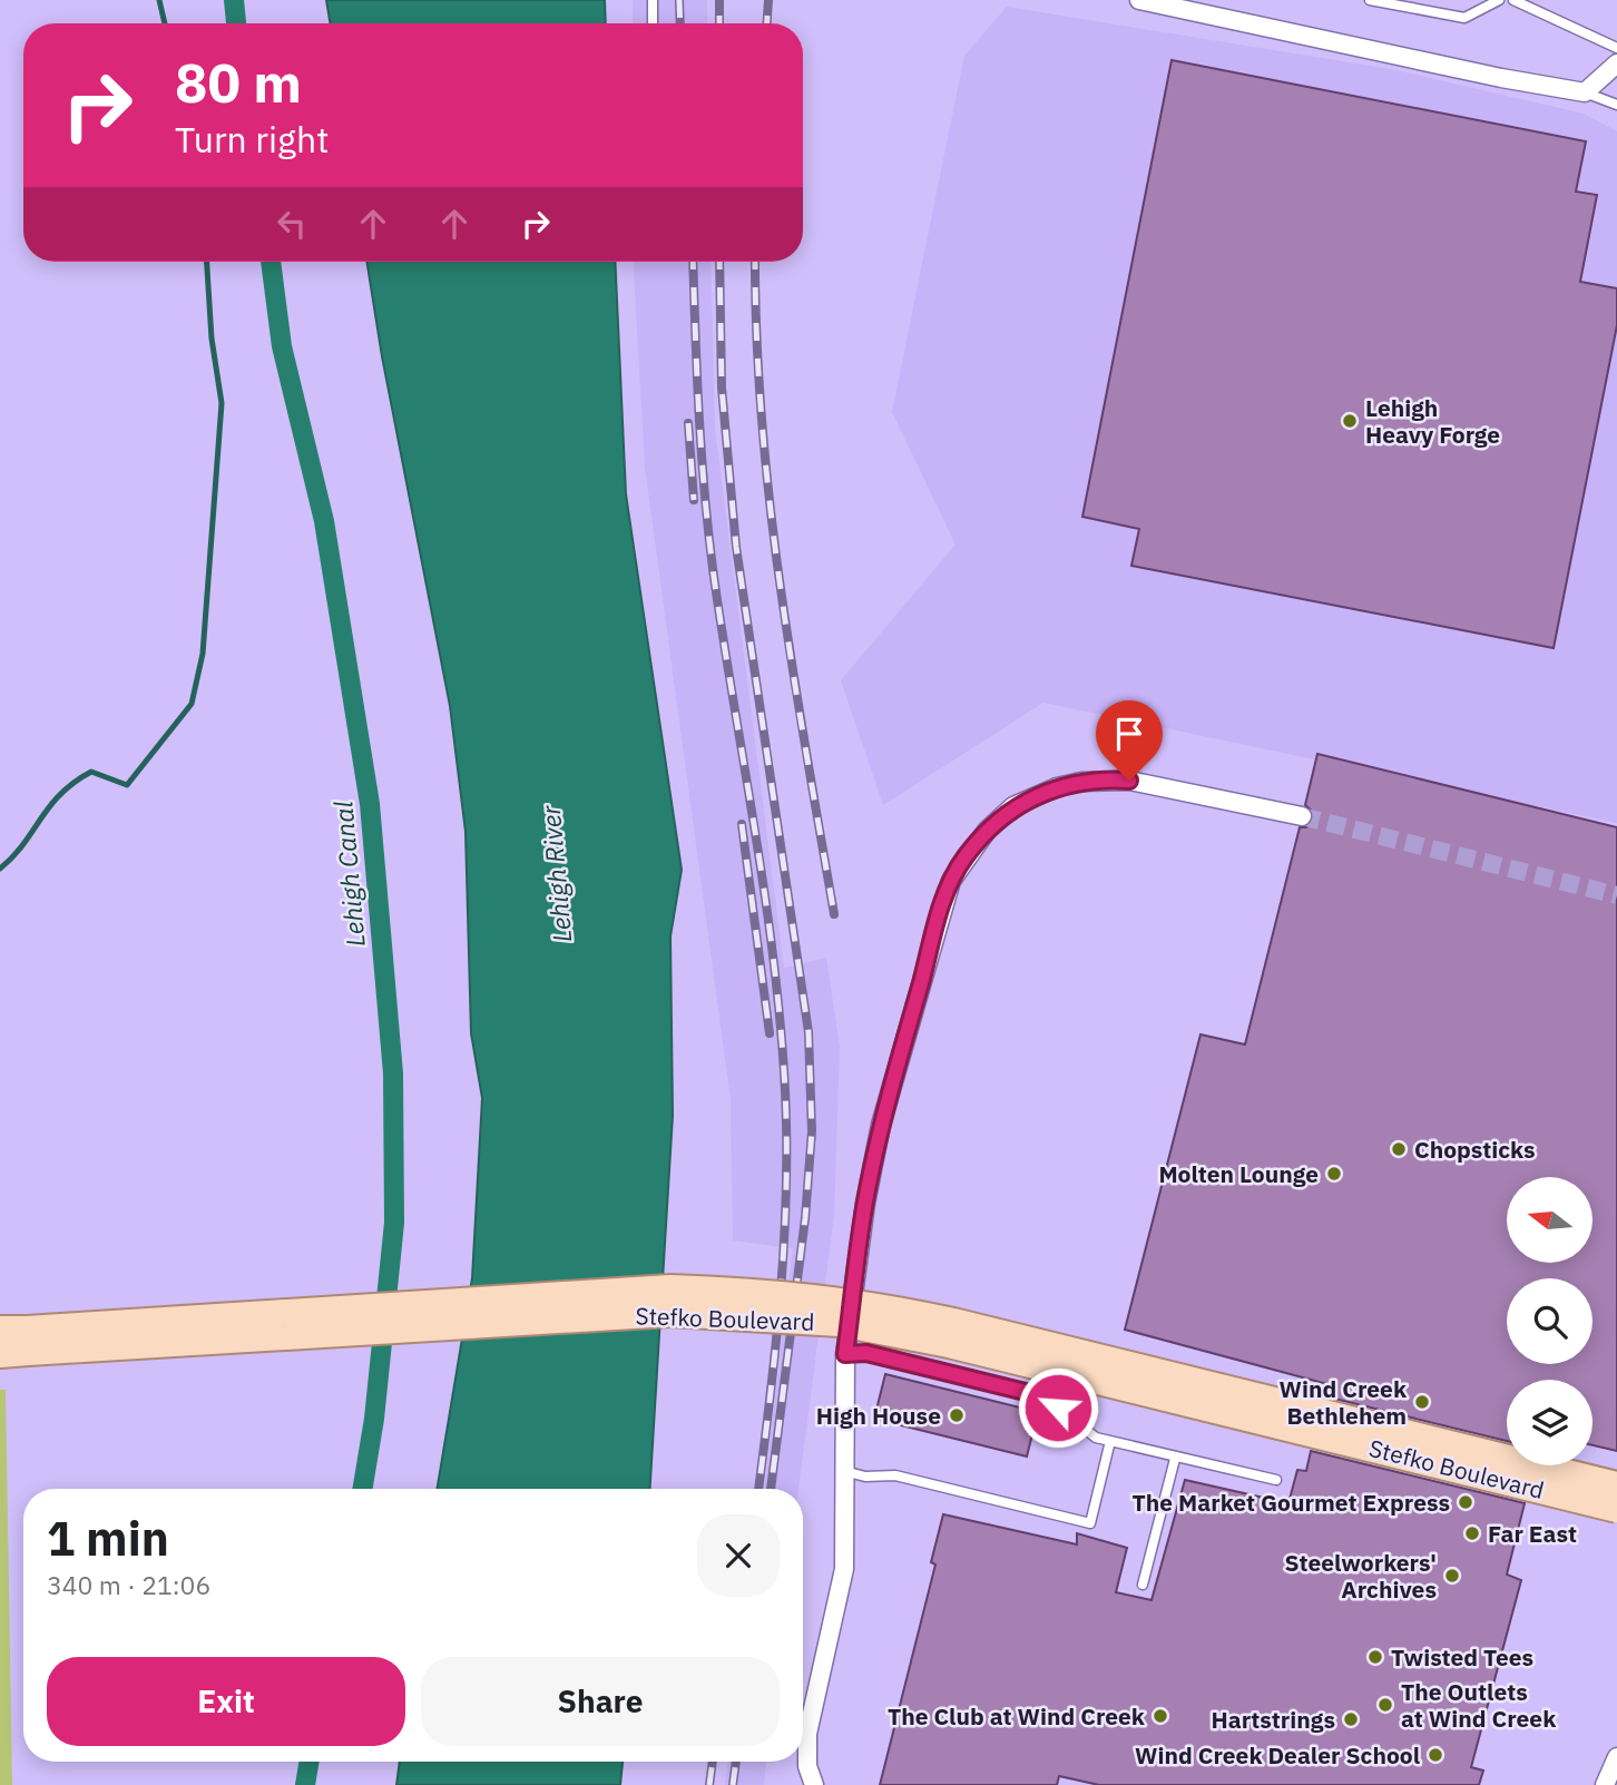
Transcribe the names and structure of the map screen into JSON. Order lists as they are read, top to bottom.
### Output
{
  "streets": {
    "main road": ["Stefko Boulevard"]
  },
  "water": ["Lehigh Canal", "Lehigh River"],
  "places": [
    "Lehigh Heavy Forge",
    "Chopsticks",
    "Molten Lounge",
    "Wind Creek Bethlehem",
    "High House",
    "The Market Gourmet Express",
    "Far East",
    "Steelworkers' Archives",
    "Twisted Tees",
    "The Outlets at Wind Creek",
    "The Club at Wind Creek",
    "Hartstrings",
    "Wind Creek Dealer School"
  ],
  "north": "left",
  "page": {
    "turn": ["80 m", "Turn right"],
    "heading": ["1 min", "340 m · 21:06"],
    "buttons": ["Exit", "Share"]
  }
}
